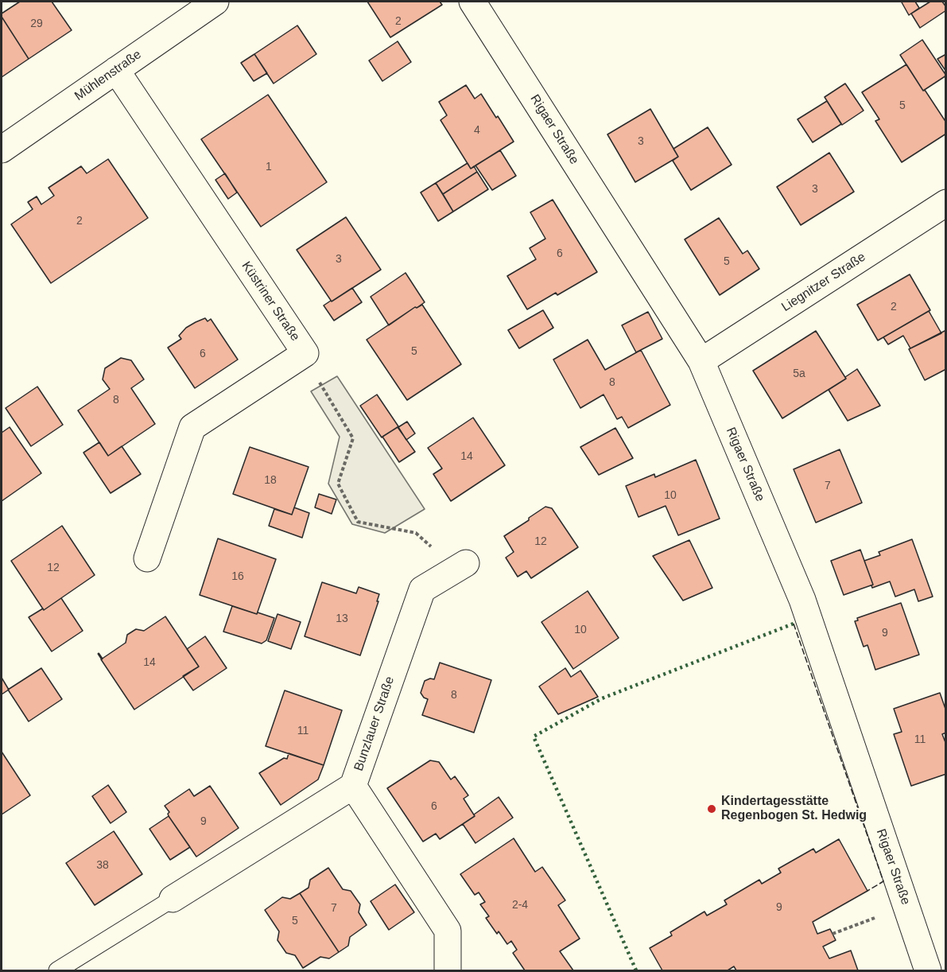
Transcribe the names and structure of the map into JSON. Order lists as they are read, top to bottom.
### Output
{
  "streets": {
    "street": [
      "Mühlenstraße",
      "Rigaer Straße",
      "Liegnitzer Straße",
      "Küstriner Straße",
      "Bunzlauer Straße"
    ]
  },
  "crossings": [
    ["Mühlenstraße", "Küstriner Straße"],
    ["Rigaer Straße", "Liegnitzer Straße"]
  ],
  "places": ["Kindertagesstätte Regenbogen St. Hedwig"],
  "house_numbers": [
    "2",
    "29",
    "5",
    "4",
    "3",
    "1",
    "3",
    "2",
    "6",
    "3",
    "5",
    "2",
    "5",
    "6",
    "5a",
    "8",
    "8",
    "14",
    "18",
    "7",
    "10",
    "12",
    "12",
    "16",
    "13",
    "10",
    "9",
    "14",
    "8",
    "11",
    "11",
    "6",
    "9",
    "38",
    "2-4",
    "9",
    "7",
    "5"
  ]
}
